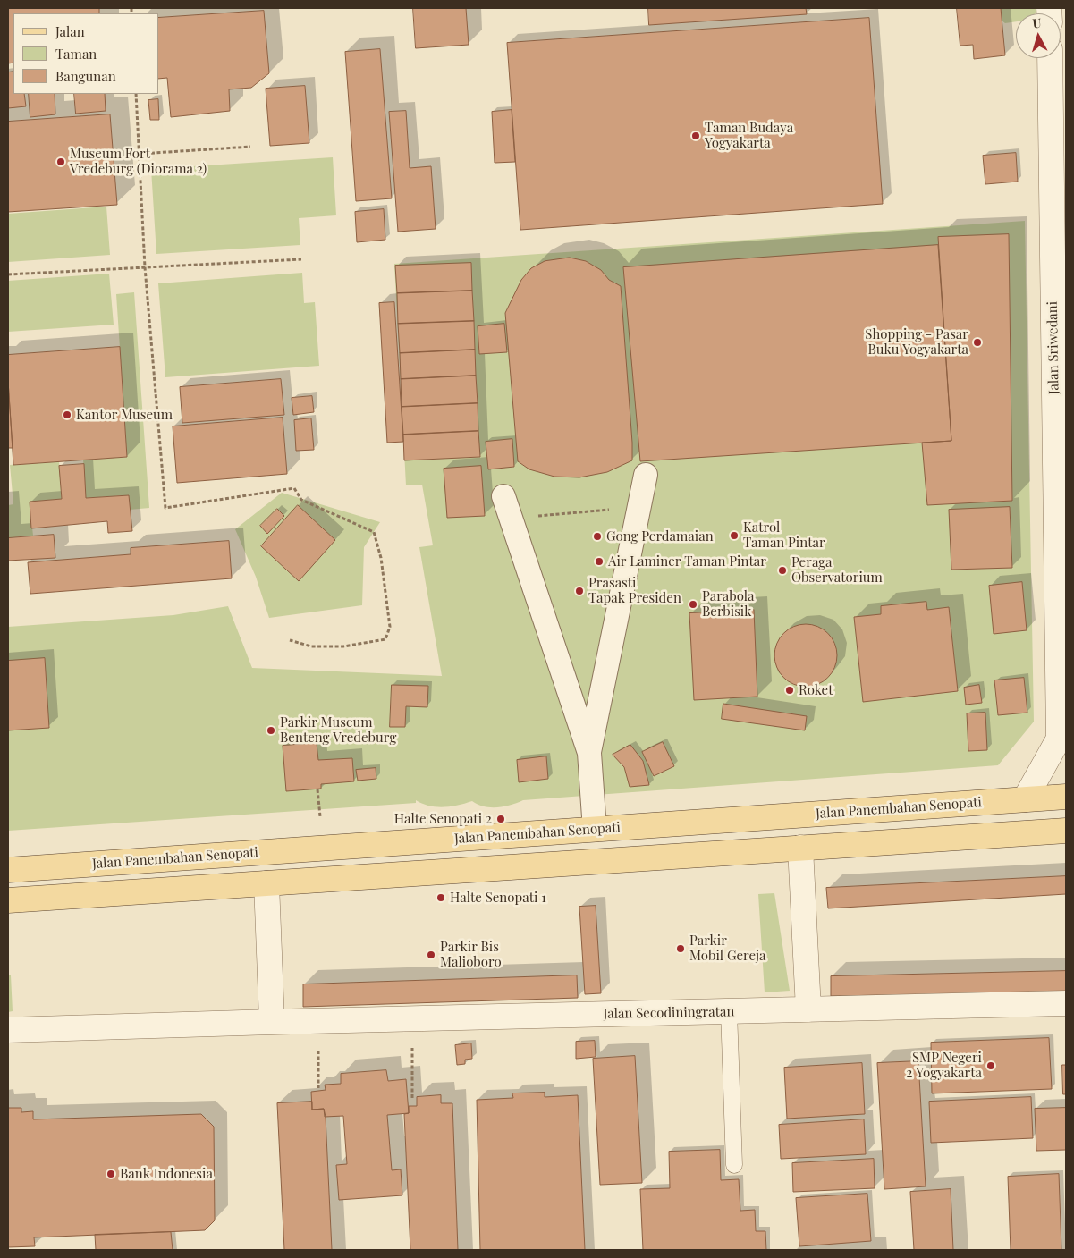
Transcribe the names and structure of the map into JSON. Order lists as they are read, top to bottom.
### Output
{
  "streets": {
    "main road": ["Jalan Panembahan Senopati"],
    "street": ["Jalan Sriwedani", "Jalan Secodiningratan"]
  },
  "crossings": [
    ["Jalan Sriwedani", "Jalan Panembahan Senopati"]
  ],
  "places": [
    "Taman Budaya Yogyakarta",
    "Museum Fort Vredeburg (Diorama 2)",
    "Shopping - Pasar Buku Yogyakarta",
    "Kantor Museum",
    "Katrol Taman Pintar",
    "Gong Perdamaian",
    "Air Laminer Taman Pintar",
    "Peraga Observatorium",
    "Prasasti Tapak Presiden",
    "Parabola Berbisik",
    "Roket",
    "Parkir Museum Benteng Vredeburg",
    "Halte Senopati 2",
    "Halte Senopati 1",
    "Parkir Mobil Gereja",
    "Parkir Bis Malioboro",
    "SMP Negeri 2 Yogyakarta",
    "Bank Indonesia"
  ],
  "legend": ["Jalan", "Taman", "Bangunan"],
  "north": "top"
}
